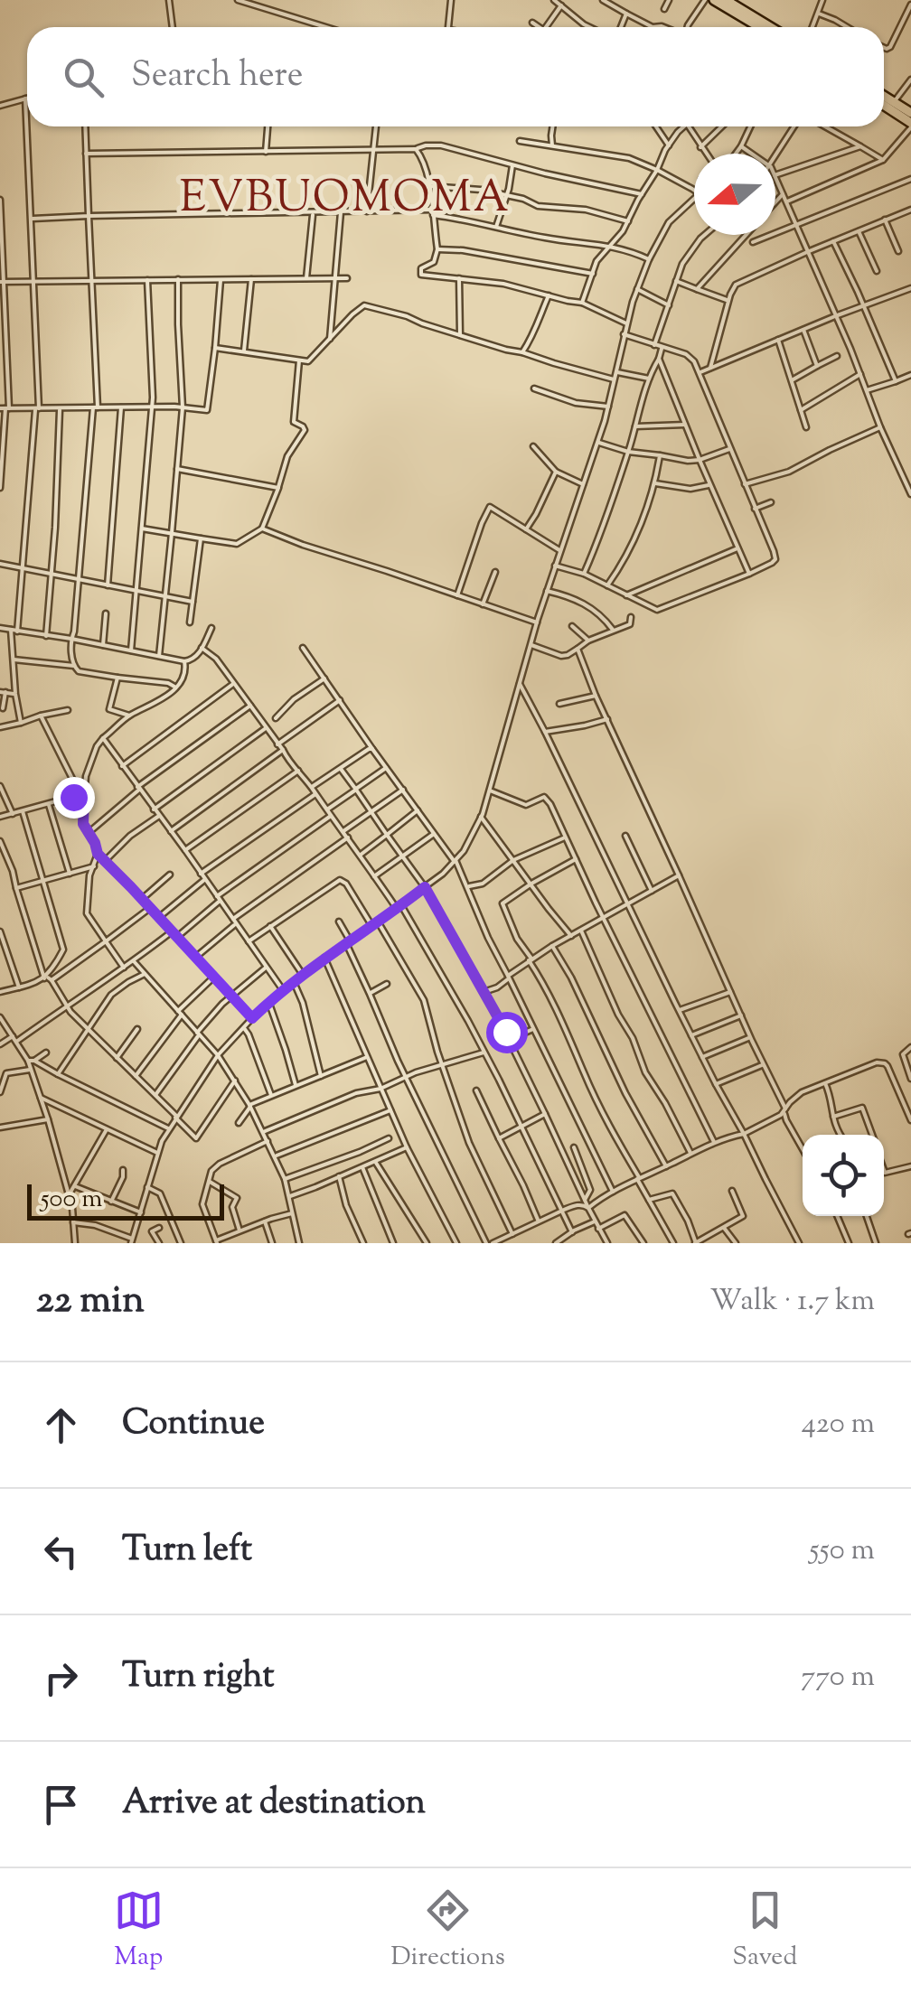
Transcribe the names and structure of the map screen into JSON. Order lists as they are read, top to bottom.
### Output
{
  "districts": ["EVBUOMOMA"],
  "scale_bar": "500 m",
  "north": "left",
  "page": {
    "search": "Search here",
    "scale": "500 m",
    "heading": ["22 min", "Walk · 1.7 km"],
    "list": [
      ["Continue", "420 m"],
      ["Turn left", "550 m"],
      ["Turn right", "770 m"],
      "Arrive at destination"
    ],
    "nav": ["Map", "Directions", "Saved"]
  }
}
